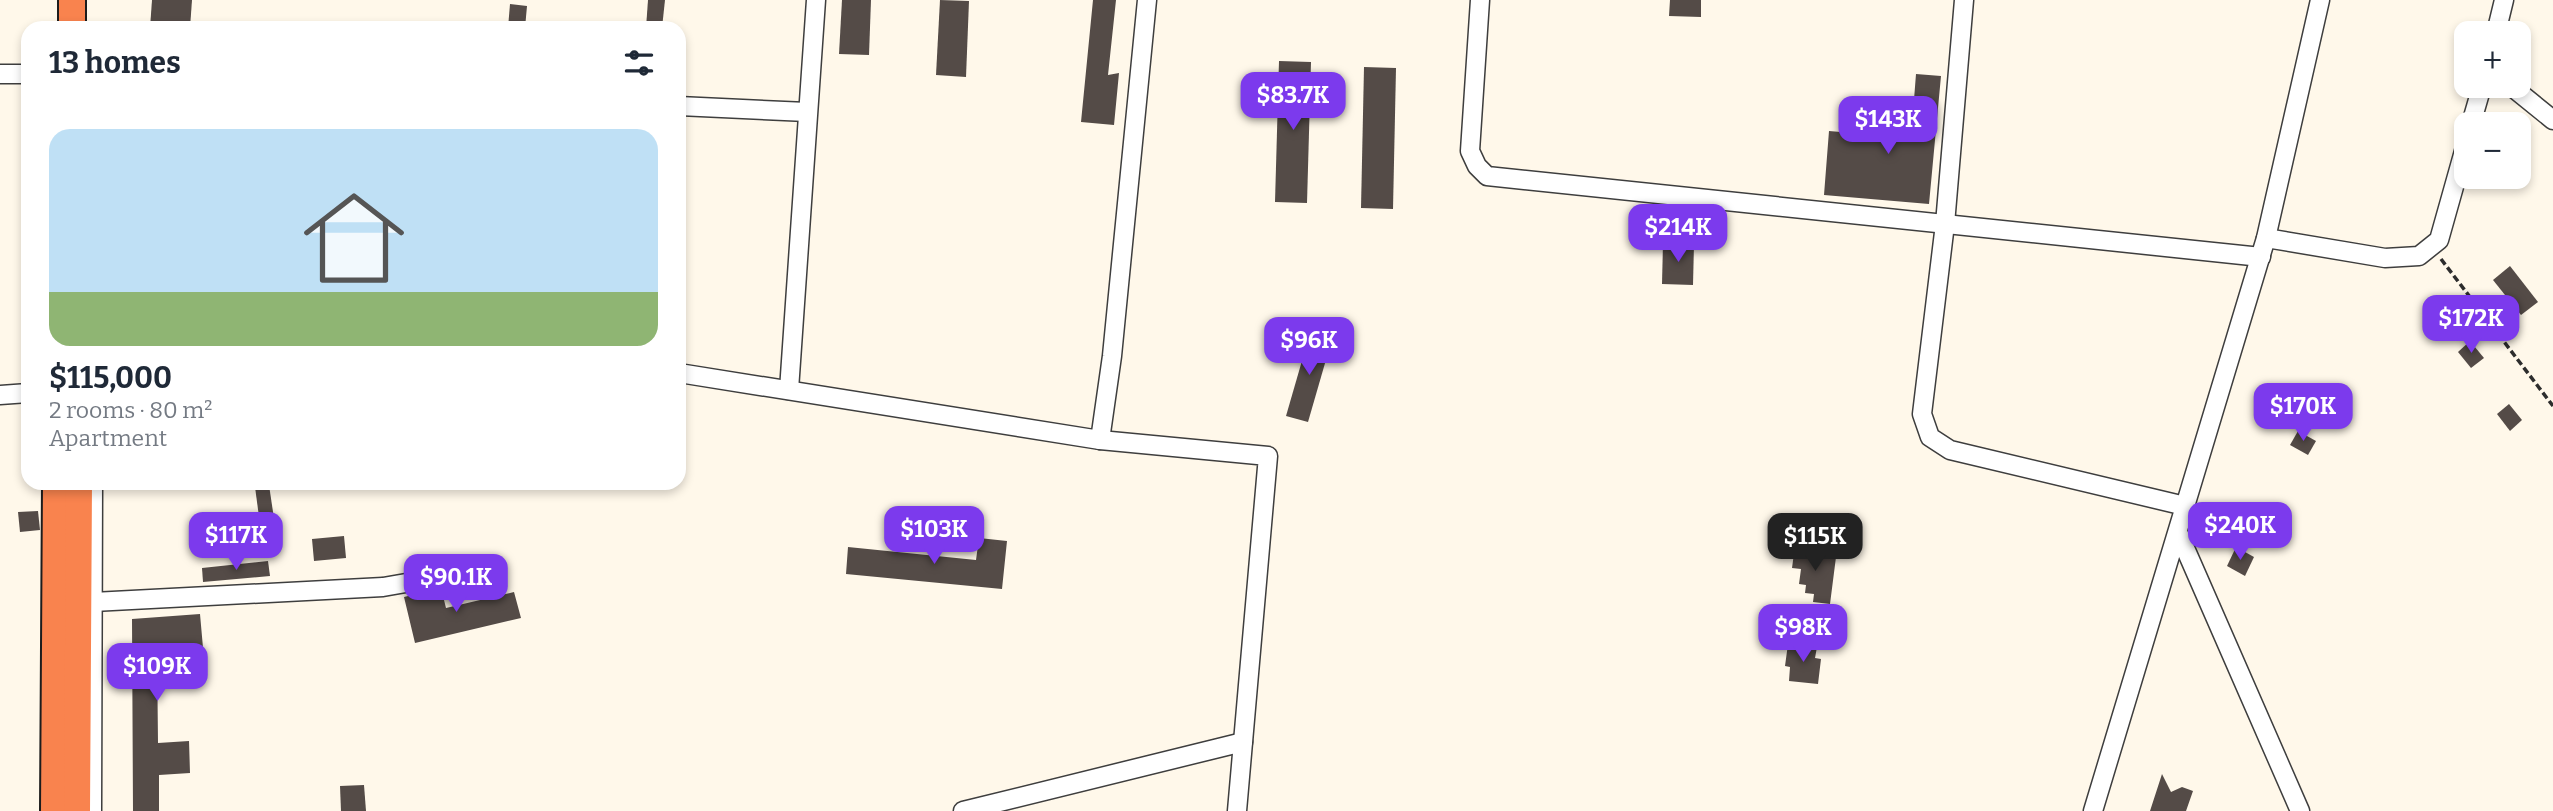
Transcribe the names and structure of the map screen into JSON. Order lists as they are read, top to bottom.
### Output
{
  "page": {
    "map_buttons": ["+", "−"],
    "heading": "13 homes",
    "price": [
      "$83.7K",
      "$143K",
      "$214K",
      "$172K",
      "$96K",
      "$170K",
      "$240K",
      "$103K",
      "$117K",
      "$115K",
      "$90.1K",
      "$98K",
      "$109K"
    ],
    "list": [
      {
        "name": "$115,000",
        "note": "2 rooms · 80 m² · Apartment"
      }
    ]
  }
}
